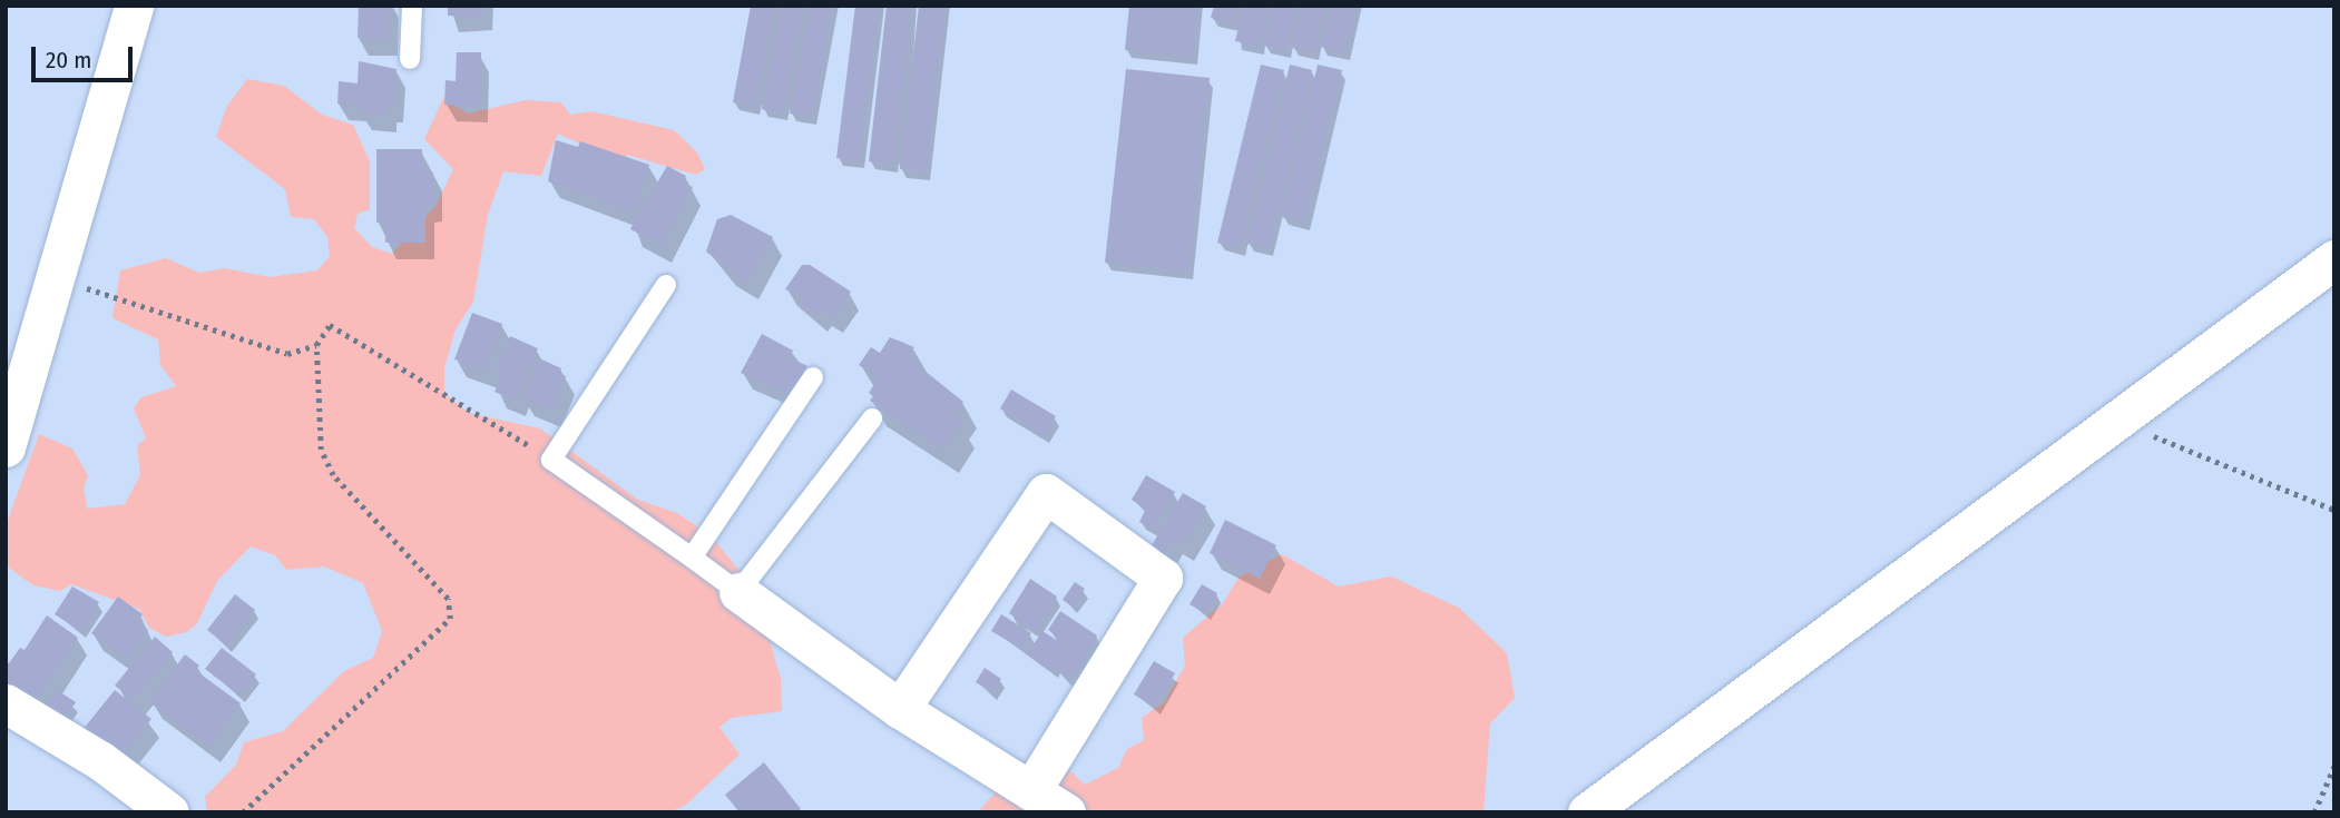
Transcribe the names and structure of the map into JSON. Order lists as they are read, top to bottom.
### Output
{
  "scale_bar": "20 m"
}
